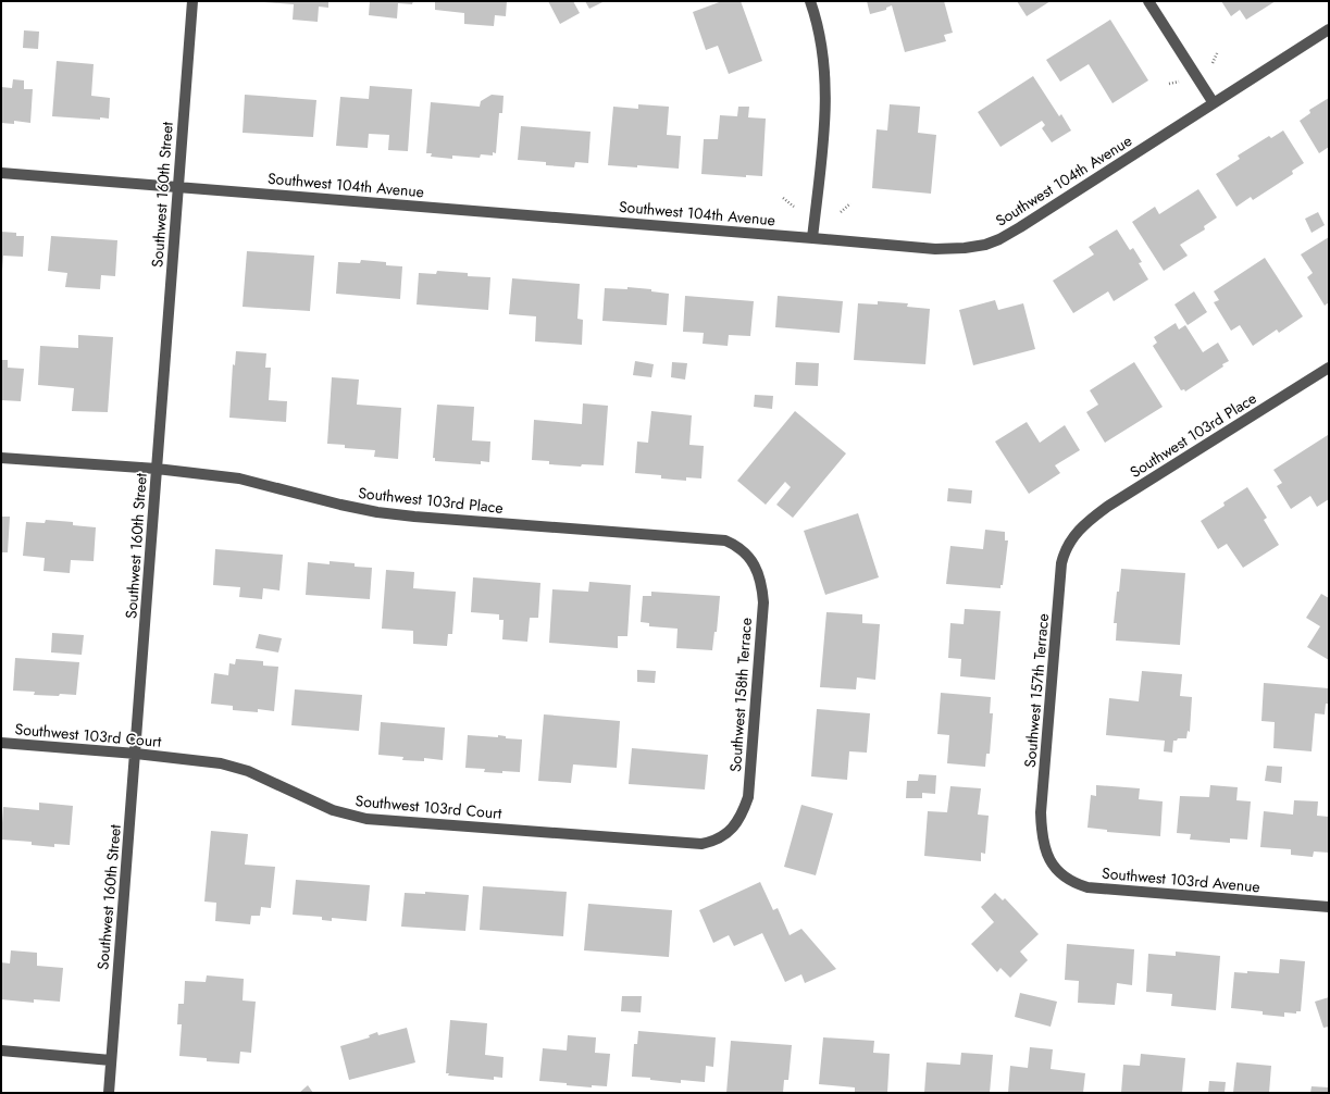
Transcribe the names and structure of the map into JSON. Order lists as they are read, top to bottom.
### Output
{
  "streets": {
    "street": [
      "Southwest 104th Avenue",
      "Southwest 160th Street",
      "Southwest 103rd Place",
      "Southwest 157th Terrace",
      "Southwest 158th Terrace",
      "Southwest 103rd Court",
      "Southwest 103rd Avenue"
    ]
  },
  "crossings": [
    ["Southwest 104th Avenue", "Southwest 160th Street"],
    ["Southwest 160th Street", "Southwest 103rd Place"],
    ["Southwest 160th Street", "Southwest 103rd Court"],
    ["Southwest 103rd Place", "Southwest 157th Terrace"],
    ["Southwest 103rd Place", "Southwest 158th Terrace"],
    ["Southwest 157th Terrace", "Southwest 103rd Avenue"],
    ["Southwest 158th Terrace", "Southwest 103rd Court"]
  ]
}
